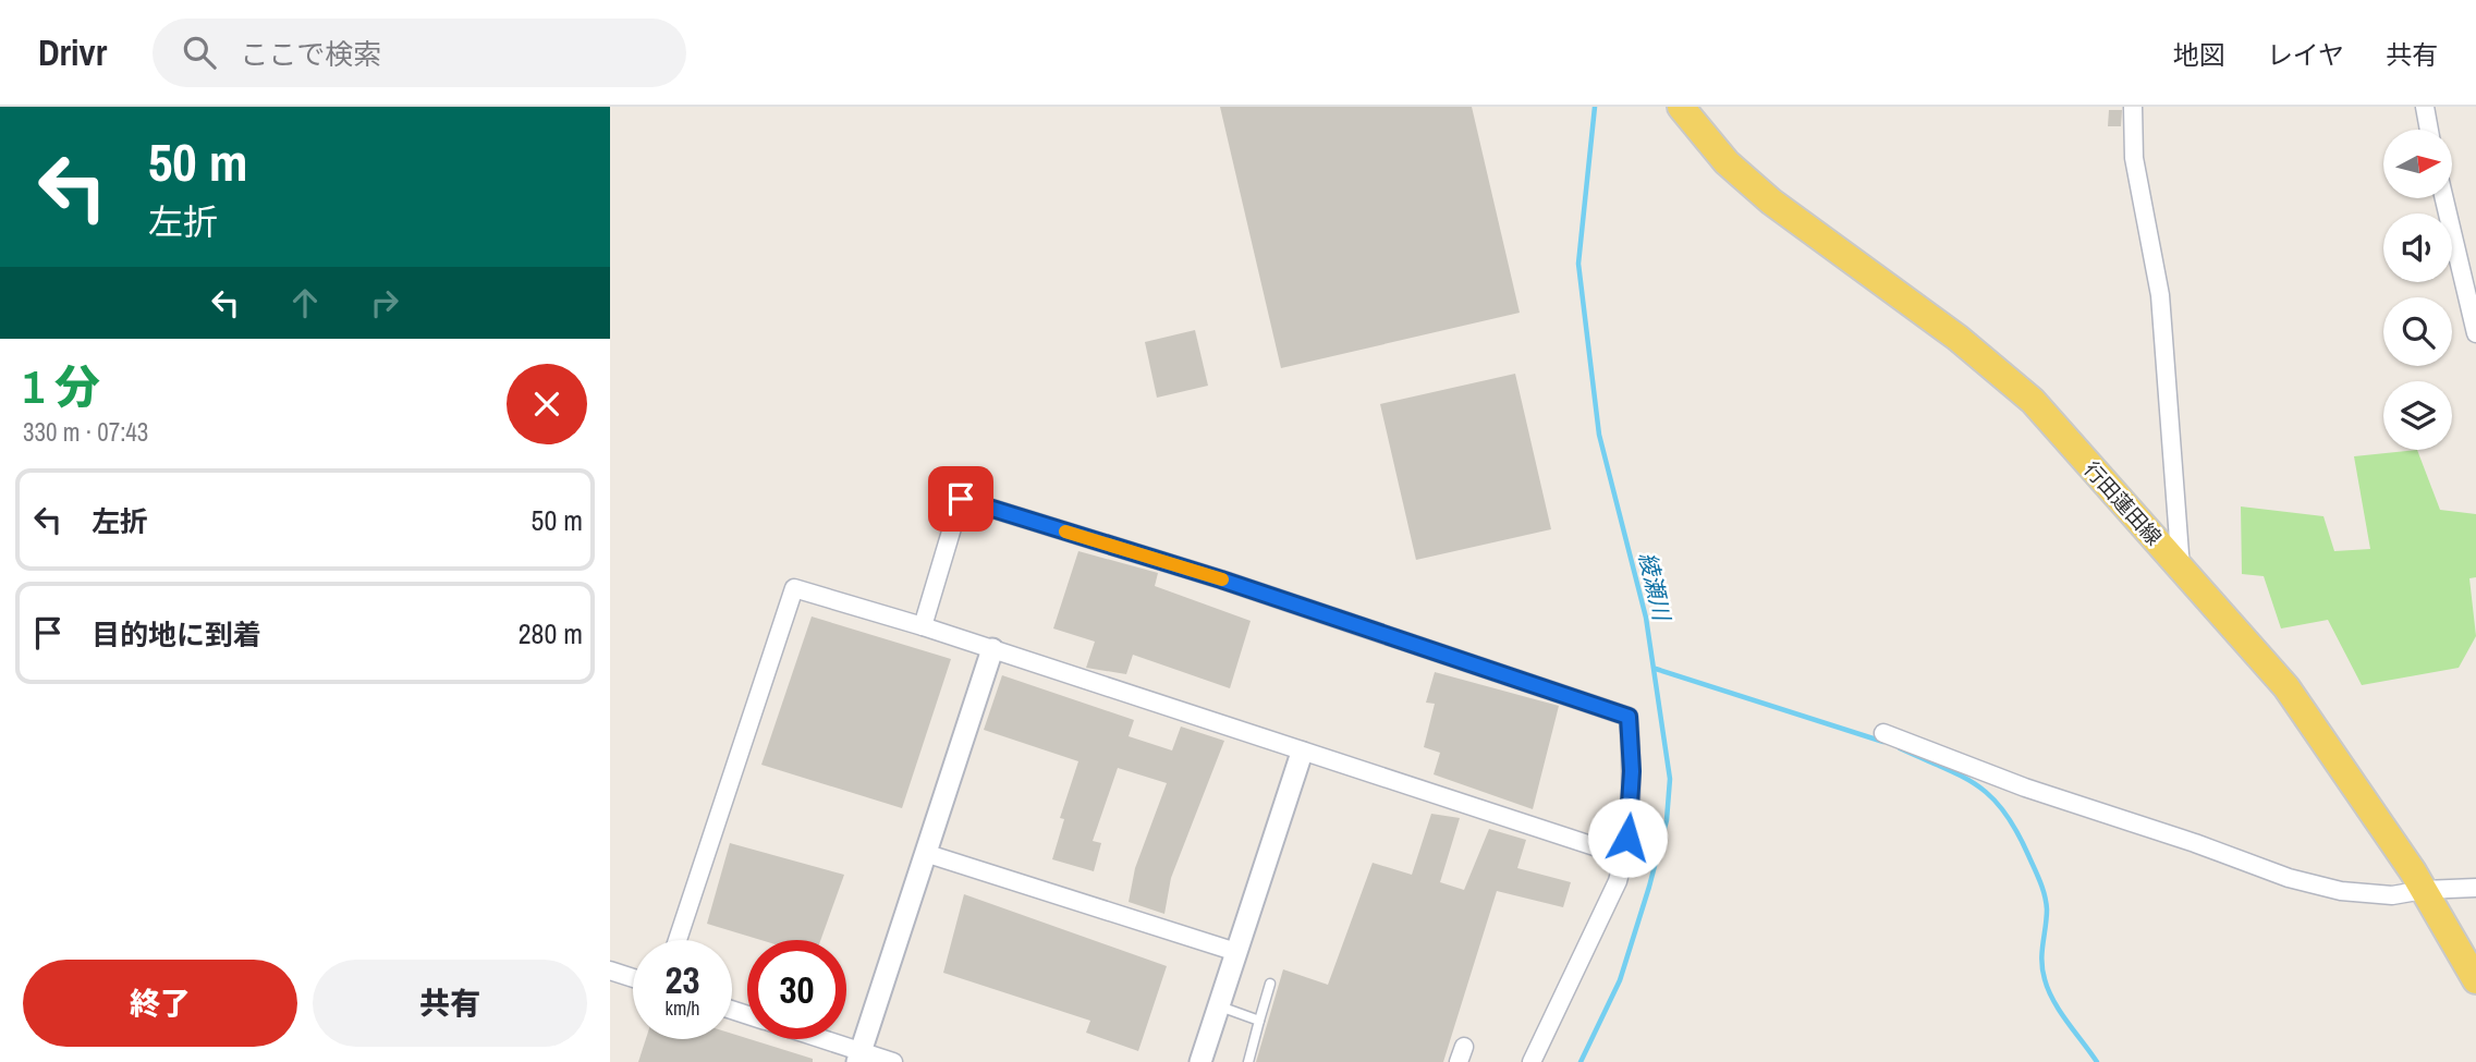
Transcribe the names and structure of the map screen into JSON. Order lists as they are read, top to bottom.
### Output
{
  "streets": {
    "main road": ["行田蓮田線"]
  },
  "water": ["綾瀬川"],
  "north": "right",
  "page": {
    "header": "Drivr",
    "search": "ここで検索",
    "nav": ["地図", "レイヤ", "共有"],
    "turn": ["50 m", "左折"],
    "heading": ["1 分", "330 m · 07:43"],
    "list": [
      {
        "name": "左折",
        "value": "50 m"
      },
      {
        "name": "目的地に到着",
        "value": "280 m"
      }
    ],
    "speed": "23 km/h",
    "limit": "30",
    "buttons": ["終了", "共有"]
  }
}
